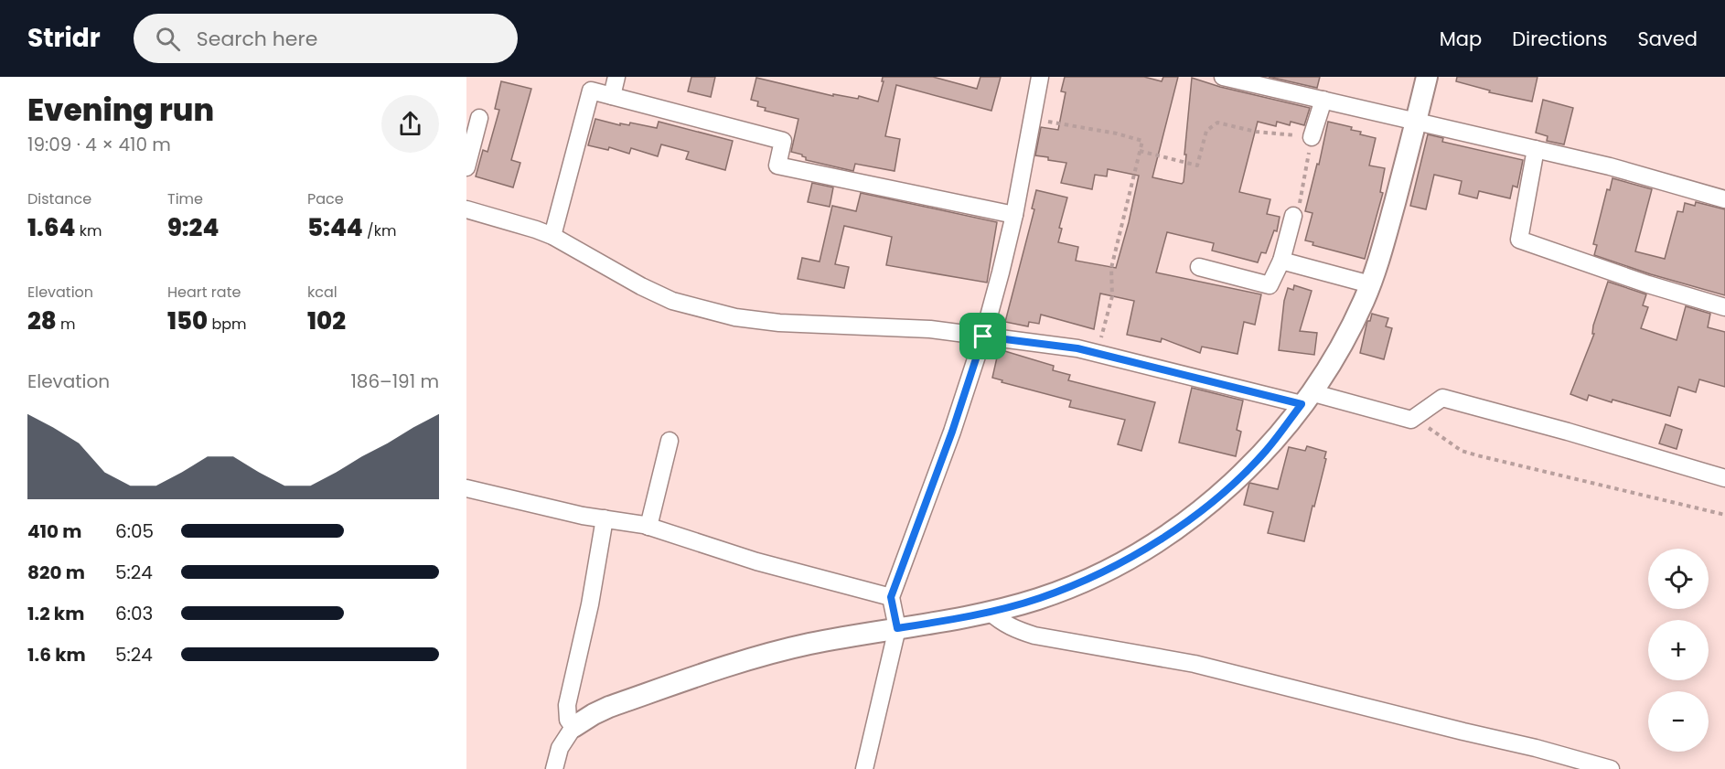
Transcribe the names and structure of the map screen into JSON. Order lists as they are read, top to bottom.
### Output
{
  "page": {
    "header": "Stridr",
    "search": "Search here",
    "nav": ["Map", "Directions", "Saved"],
    "heading": ["Evening run", "19:09 · 4 × 410 m"],
    "stats": [
      ["Distance", "1.64 km"],
      ["Time", "9:24"],
      ["Pace", "5:44 /km"],
      ["Elevation", "28 m"],
      ["Heart rate", "150 bpm"],
      ["kcal", "102"]
    ],
    "chart": ["Elevation", "186–191 m"],
    "list": [
      {
        "name": "410 m",
        "note": "6:05"
      },
      {
        "name": "820 m",
        "note": "5:24"
      },
      {
        "name": "1.2 km",
        "note": "6:03"
      },
      {
        "name": "1.6 km",
        "note": "5:24"
      }
    ],
    "map_buttons": ["+", "−"]
  }
}
